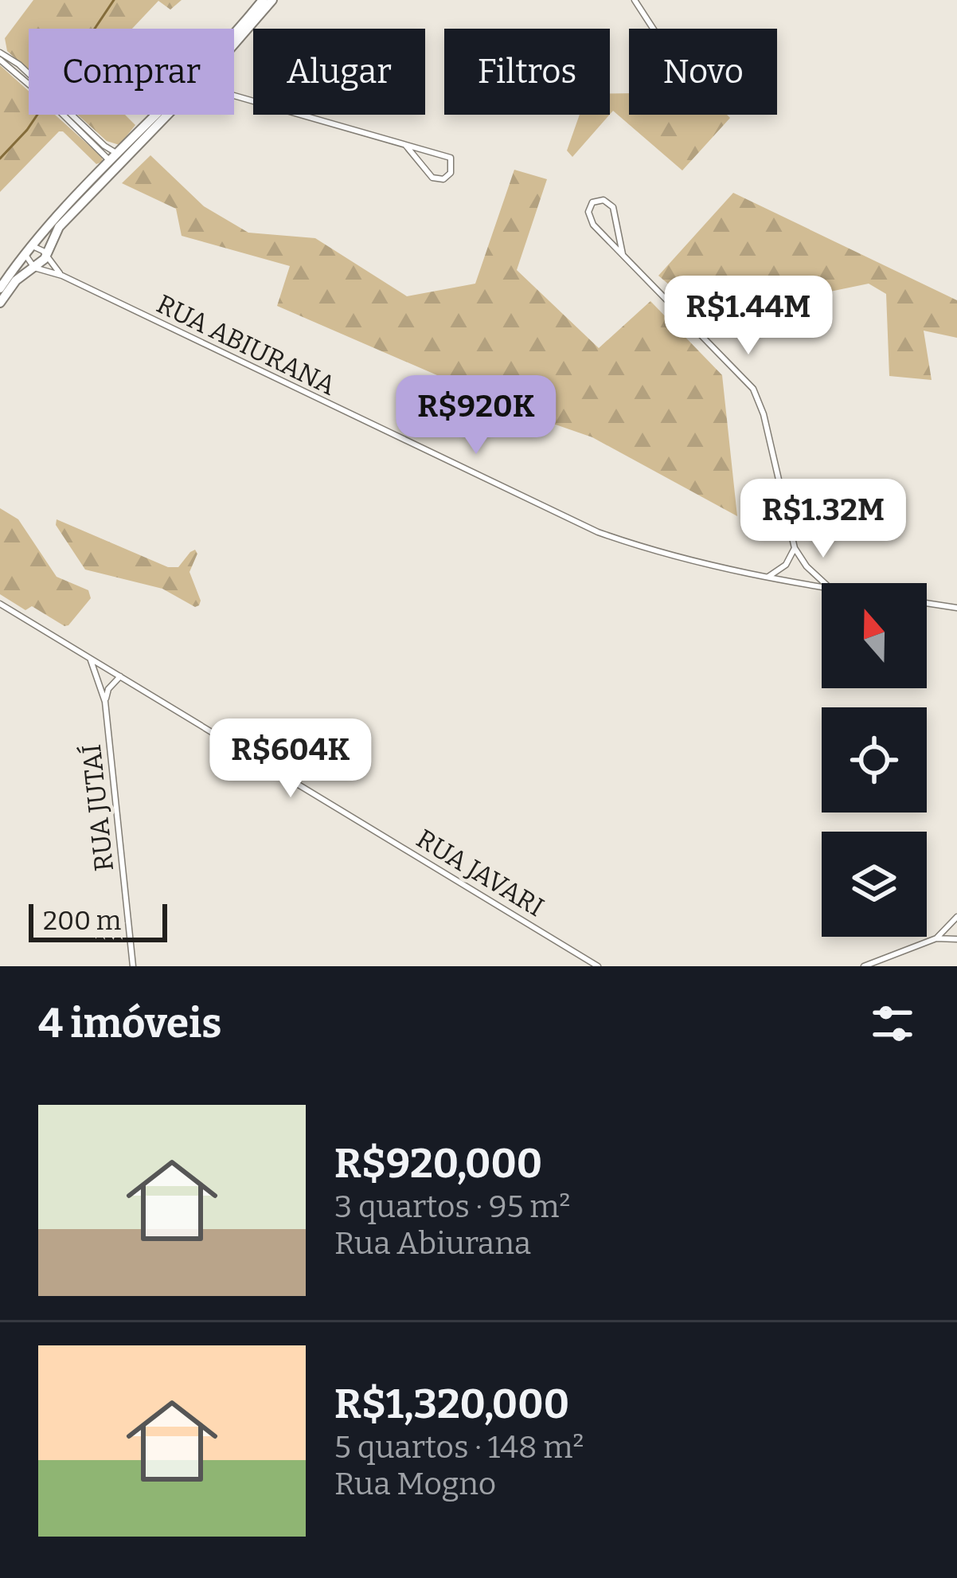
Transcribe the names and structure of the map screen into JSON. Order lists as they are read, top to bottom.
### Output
{
  "streets": {
    "street": ["RUA ABIURANA", "RUA JUTAÍ", "RUA JAVARI"]
  },
  "crossings": [
    ["RUA JUTAÍ", "RUA JAVARI"]
  ],
  "scale_bar": "200 m",
  "north": "top",
  "page": {
    "chip": [
      "Comprar",
      "Alugar",
      "Filtros",
      "Novo"
    ],
    "price": [
      "R$1.44M",
      "R$920K",
      "R$1.32M",
      "R$604K"
    ],
    "scale": "200 m",
    "heading": "4 imóveis",
    "list": [
      {
        "name": "R$920,000",
        "note": "3 quartos · 95 m² · Rua Abiurana"
      },
      {
        "name": "R$1,320,000",
        "note": "5 quartos · 148 m² · Rua Mogno"
      }
    ]
  }
}
